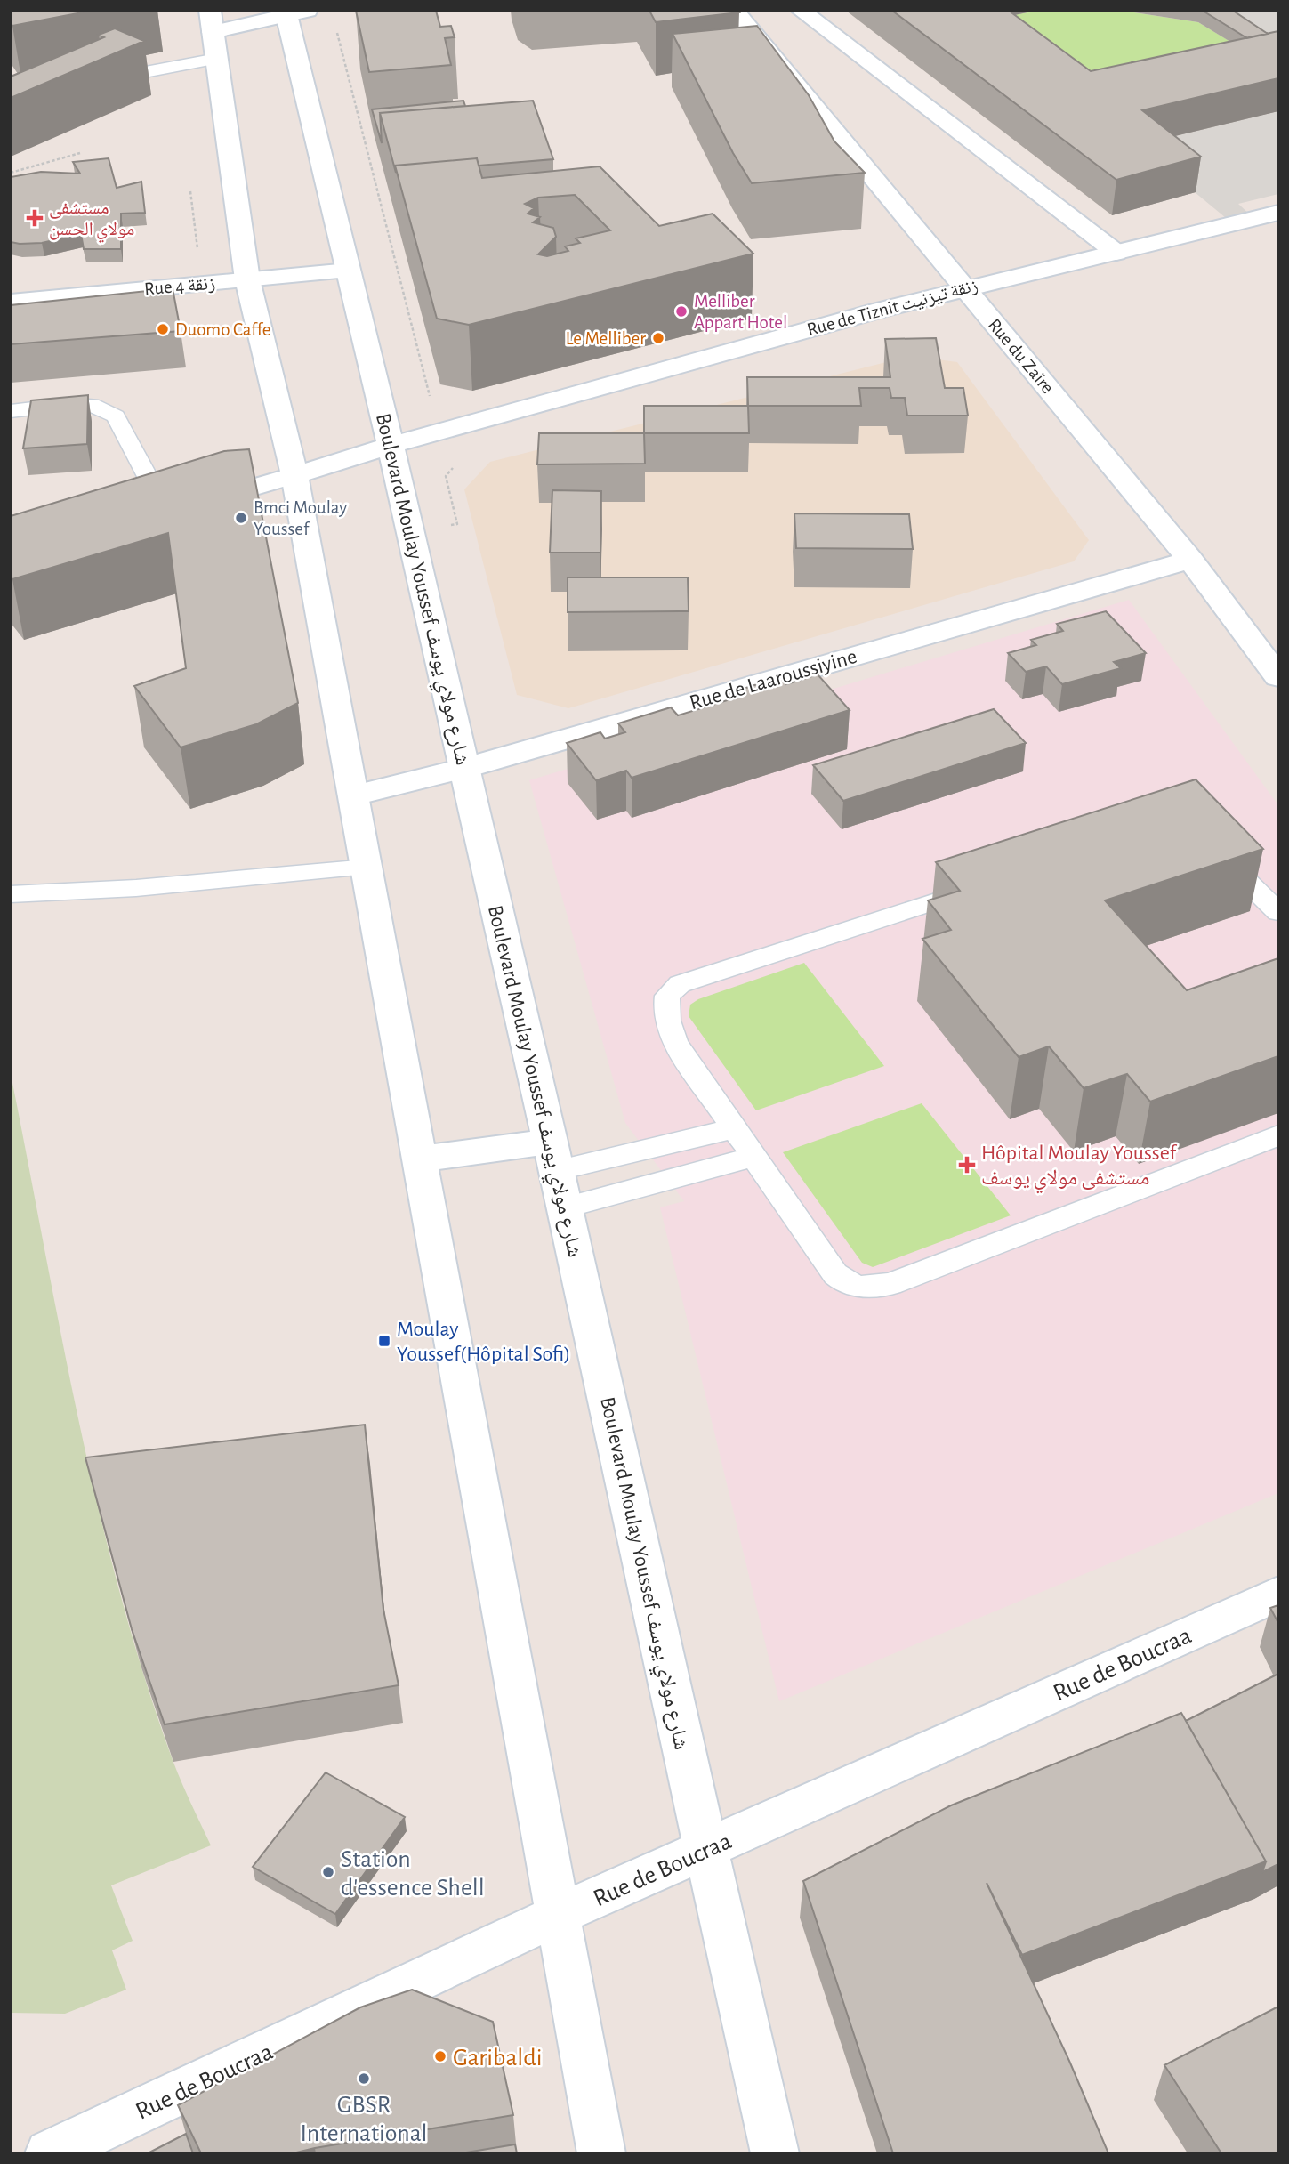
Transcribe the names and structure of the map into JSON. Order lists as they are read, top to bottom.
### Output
{
  "streets": {
    "street": [
      "Rue 4 زنقة",
      "Rue de Tiznit زنقة تيزنيت",
      "Rue du Zaïre",
      "Boulevard Moulay Youssef شارع مولاي يوسف",
      "Rue de Laaroussiyine",
      "Rue de Boucraa"
    ]
  },
  "crossings": [
    ["Rue 4 زنقة", "Boulevard Moulay Youssef شارع مولاي يوسف"],
    ["Rue de Tiznit زنقة تيزنيت", "Rue du Zaïre"],
    ["Rue de Tiznit زنقة تيزنيت", "Boulevard Moulay Youssef شارع مولاي يوسف"],
    ["Rue du Zaïre", "Rue de Laaroussiyine"],
    ["Boulevard Moulay Youssef شارع مولاي يوسف", "Rue de Laaroussiyine"],
    ["Boulevard Moulay Youssef شارع مولاي يوسف", "Rue de Boucraa"]
  ],
  "places": {
    "health": ["مستشفى مولاي الحسن", "Hôpital Moulay Youssef مستشفى مولاي يوسف"],
    "other": [
      "Melliber Appart Hotel",
      "Duomo Caffe",
      "Le Melliber",
      "Bmci Moulay Youssef",
      "Station d'essence Shell",
      "Garibaldi",
      "GBSR International"
    ],
    "transit": ["Moulay Youssef(Hôpital Sofi)"]
  }
}
